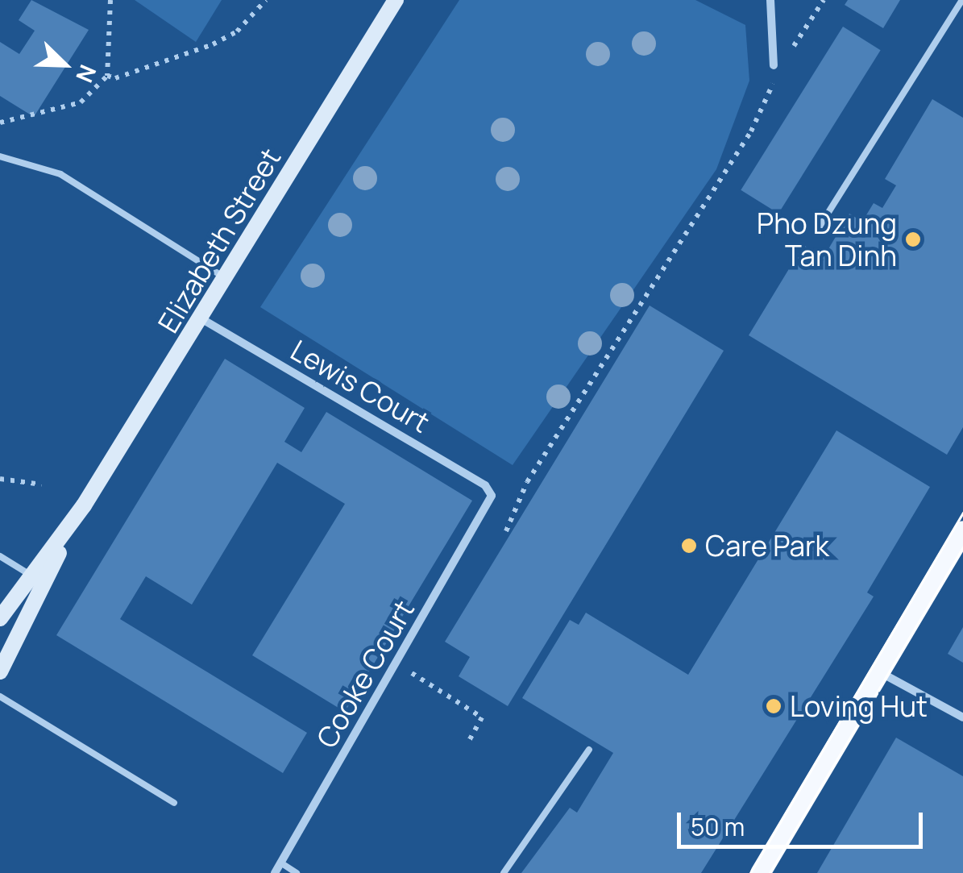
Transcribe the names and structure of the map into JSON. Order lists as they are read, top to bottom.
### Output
{
  "streets": {
    "street": ["Elizabeth Street", "Lewis Court", "Cooke Court"]
  },
  "crossings": [
    ["Elizabeth Street", "Lewis Court"],
    ["Lewis Court", "Cooke Court"]
  ],
  "places": ["Pho Dzung Tan Dinh", "Care Park", "Loving Hut"],
  "scale_bar": "50 m",
  "north": "bottom right"
}
